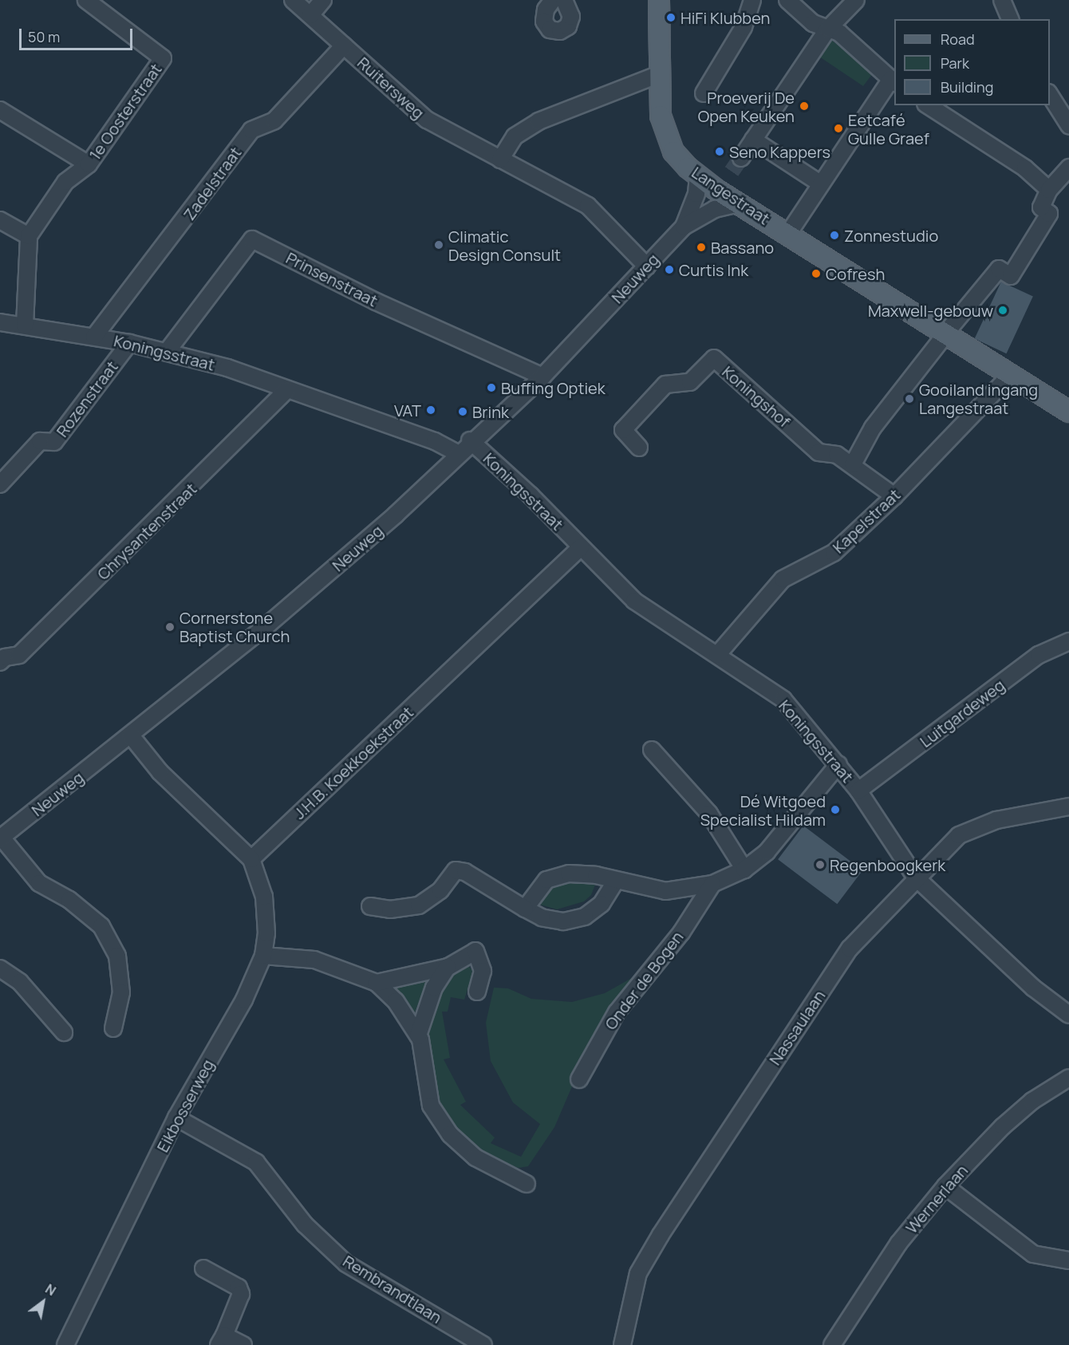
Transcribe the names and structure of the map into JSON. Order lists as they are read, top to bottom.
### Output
{
  "streets": {
    "main road": ["Langestraat"],
    "street": [
      "Ruitersweg",
      "1e Oosterstraat",
      "Zadelstraat",
      "Neuweg",
      "Prinsenstraat",
      "Koningsstraat",
      "Koningshof",
      "Rozenstraat",
      "Kapelstraat",
      "Chrysantenstraat",
      "Luitgardeweg",
      "J.H.B. Koekkoekstraat",
      "Onder de Bogen",
      "Nassaulaan",
      "Eikbosserweg",
      "Wernerlaan",
      "Rembrandtlaan"
    ]
  },
  "crossings": [
    ["Ruitersweg", "Zadelstraat"],
    ["Ruitersweg", "Neuweg"],
    ["Zadelstraat", "Koningsstraat"],
    ["Langestraat", "Neuweg"],
    ["Langestraat", "Kapelstraat"],
    ["Neuweg", "Prinsenstraat"],
    ["Neuweg", "Koningsstraat"],
    ["Prinsenstraat", "Koningsstraat"],
    ["Koningsstraat", "Rozenstraat"],
    ["Koningsstraat", "Kapelstraat"],
    ["Koningsstraat", "Chrysantenstraat"],
    ["Koningsstraat", "Luitgardeweg"],
    ["Koningsstraat", "J.H.B. Koekkoekstraat"],
    ["Koningsstraat", "Nassaulaan"],
    ["Koningshof", "Kapelstraat"],
    ["J.H.B. Koekkoekstraat", "Eikbosserweg"],
    ["Eikbosserweg", "Rembrandtlaan"]
  ],
  "places": [
    "HiFi Klubben",
    "Proeverij De Open Keuken",
    "Eetcafé Gulle Graef",
    "Seno Kappers",
    "Zonnestudio",
    "Climatic Design Consult",
    "Bassano",
    "Curtis Ink",
    "Cofresh",
    "Maxwell-gebouw",
    "Buffing Optiek",
    "Gooiland ingang Langestraat",
    "VAT",
    "Brink",
    "Cornerstone Baptist Church",
    "Dé Witgoed Specialist Hildam",
    "Regenboogkerk"
  ],
  "legend": ["Road", "Park", "Building"],
  "scale_bar": "50 m",
  "north": "top right"
}
